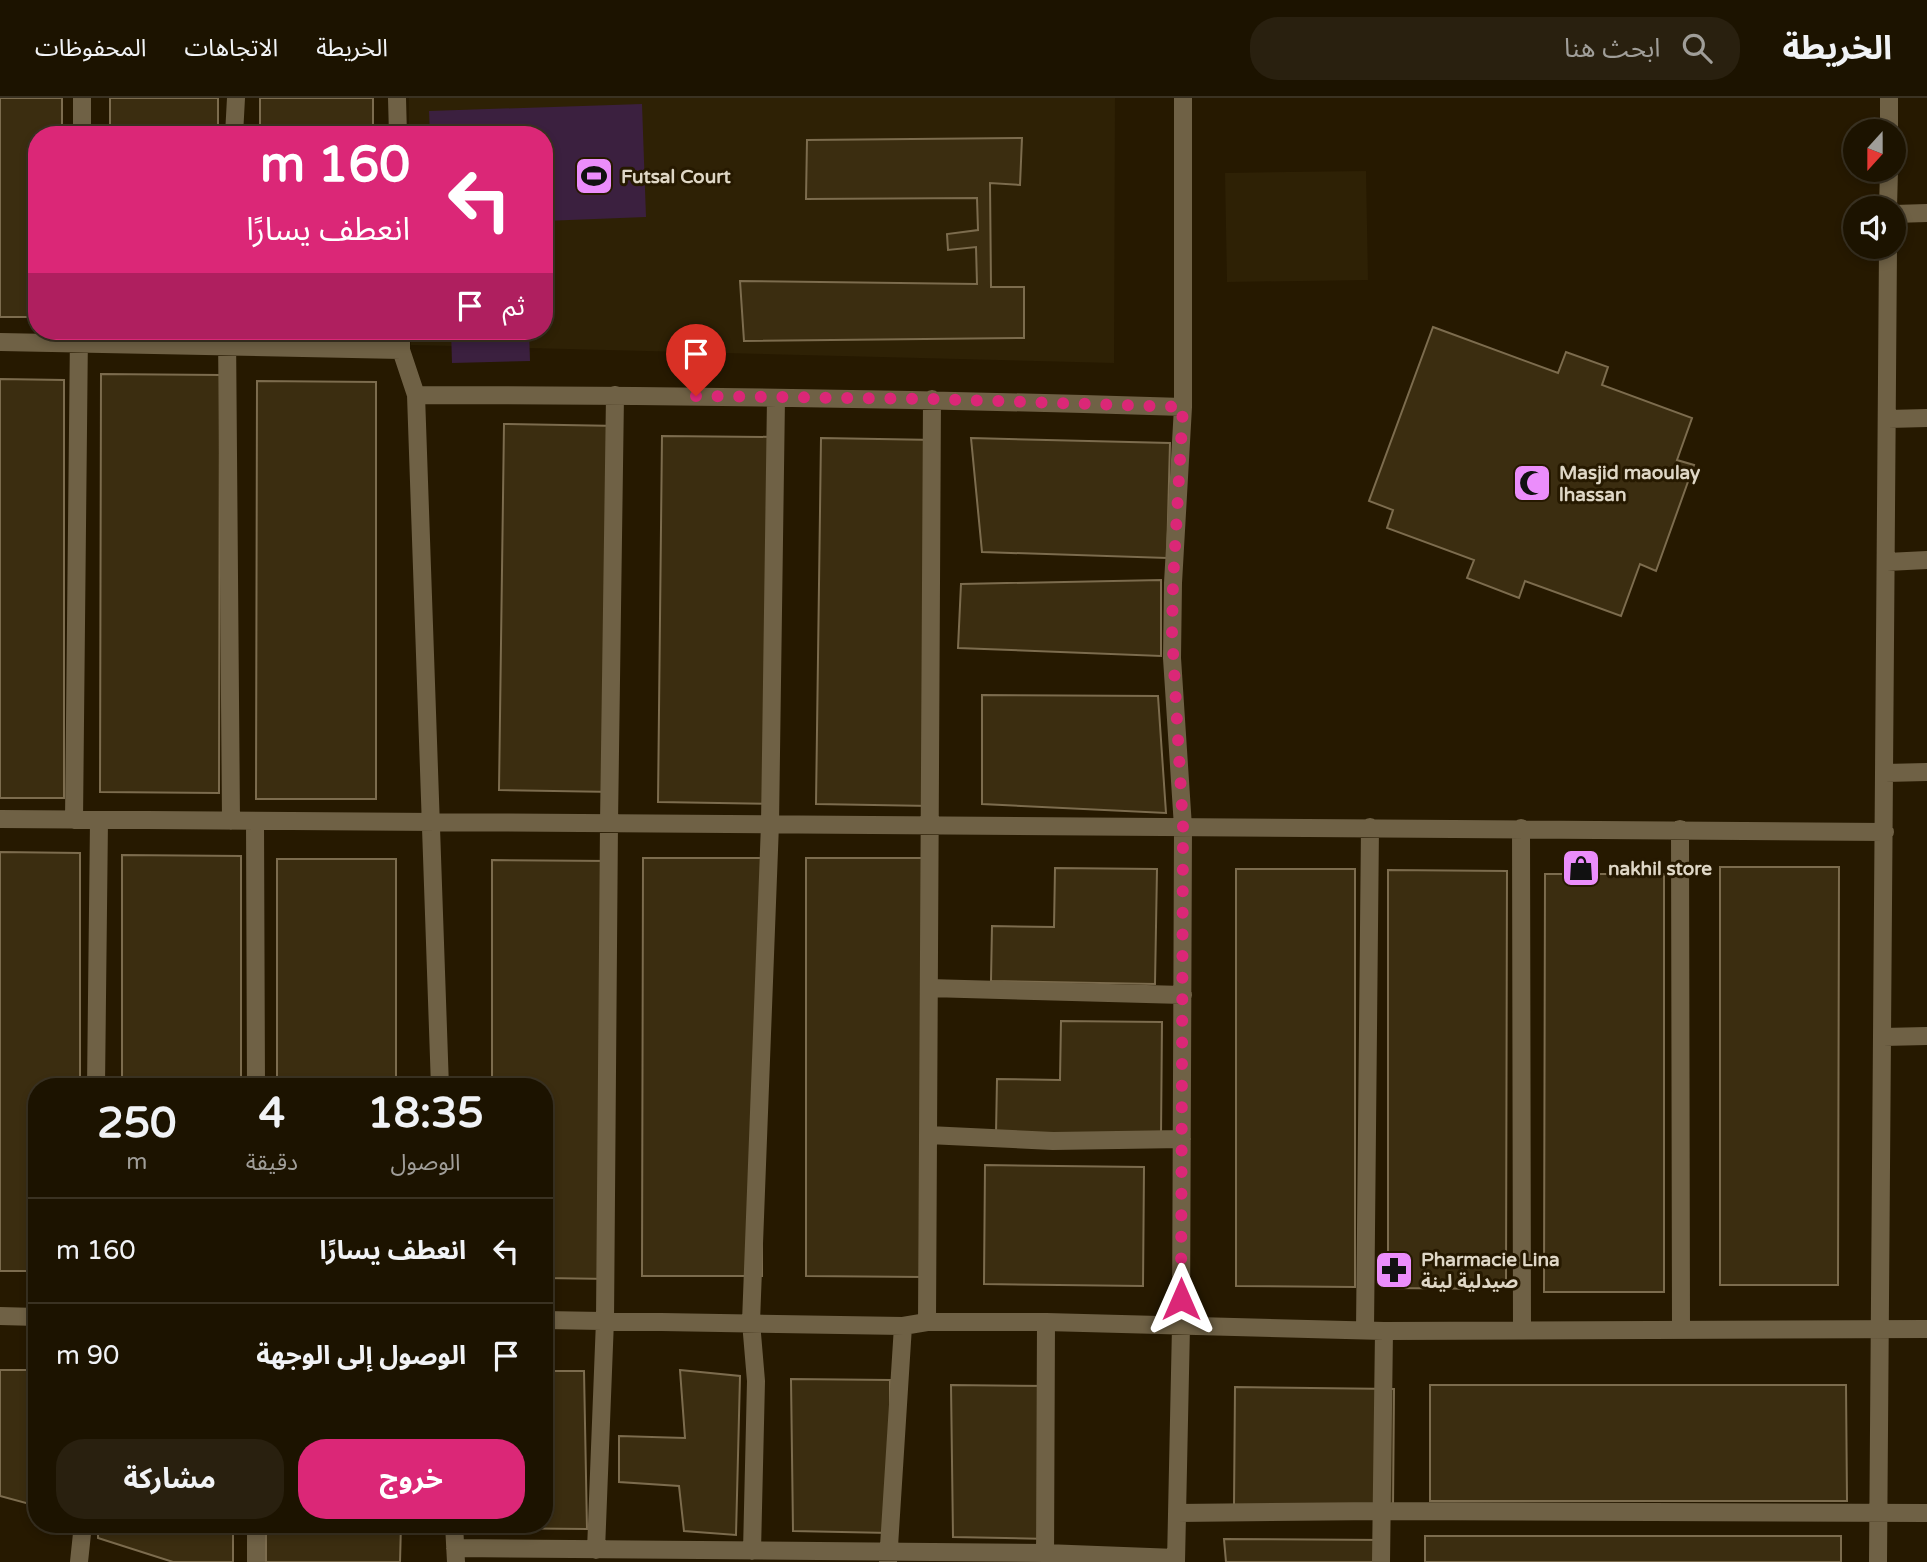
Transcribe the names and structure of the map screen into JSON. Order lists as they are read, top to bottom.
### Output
{
  "places": {
    "sports": ["Futsal Court"],
    "mosque": ["Masjid maoulay lhassan"],
    "shop": ["nakhil store"],
    "pharmacy": ["Pharmacie Lina صيدلية لينة"]
  },
  "north": "bottom",
  "page": {
    "header": "الخريطة",
    "search": "ابحث هنا",
    "nav": ["الخريطة", "الاتجاهات", "المحفوظات"],
    "turn": ["160 m", "انعطف يسارًا"],
    "then": "ثم",
    "eta": [
      "18:35",
      "الوصول",
      "4",
      "دقيقة",
      "250",
      "m"
    ],
    "list": [
      {
        "name": "انعطف يسارًا",
        "value": "160 m"
      },
      {
        "name": "الوصول إلى الوجهة",
        "value": "90 m"
      }
    ],
    "buttons": ["خروج", "مشاركة"]
  }
}
